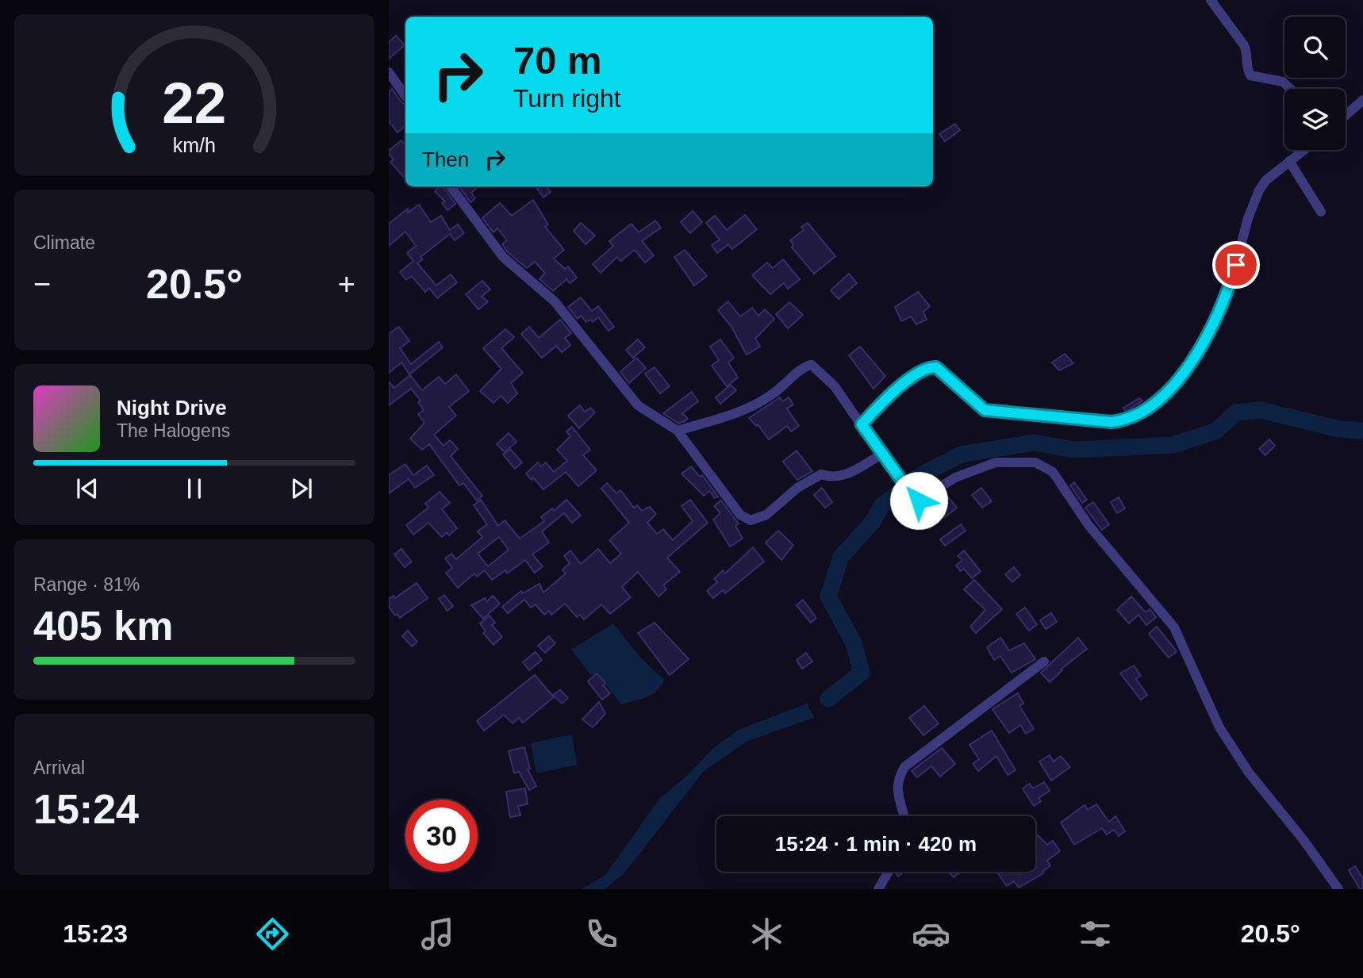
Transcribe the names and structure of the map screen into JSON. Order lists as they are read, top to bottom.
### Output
{
  "page": {
    "turn": ["70 m", "Turn right"],
    "then": "Then",
    "tile": [
      "Climate",
      ["Range · 81%", "405 km"],
      ["Arrival", "15:24"]
    ],
    "heat": ["−", "20.5°", "+"],
    "song": ["Night Drive", "The Halogens"],
    "limit": "30",
    "trip": "15:24 · 1 min · 420 m",
    "tabs": ["15:23", "20.5°"],
    "gauge": ["22", "km/h"]
  }
}
